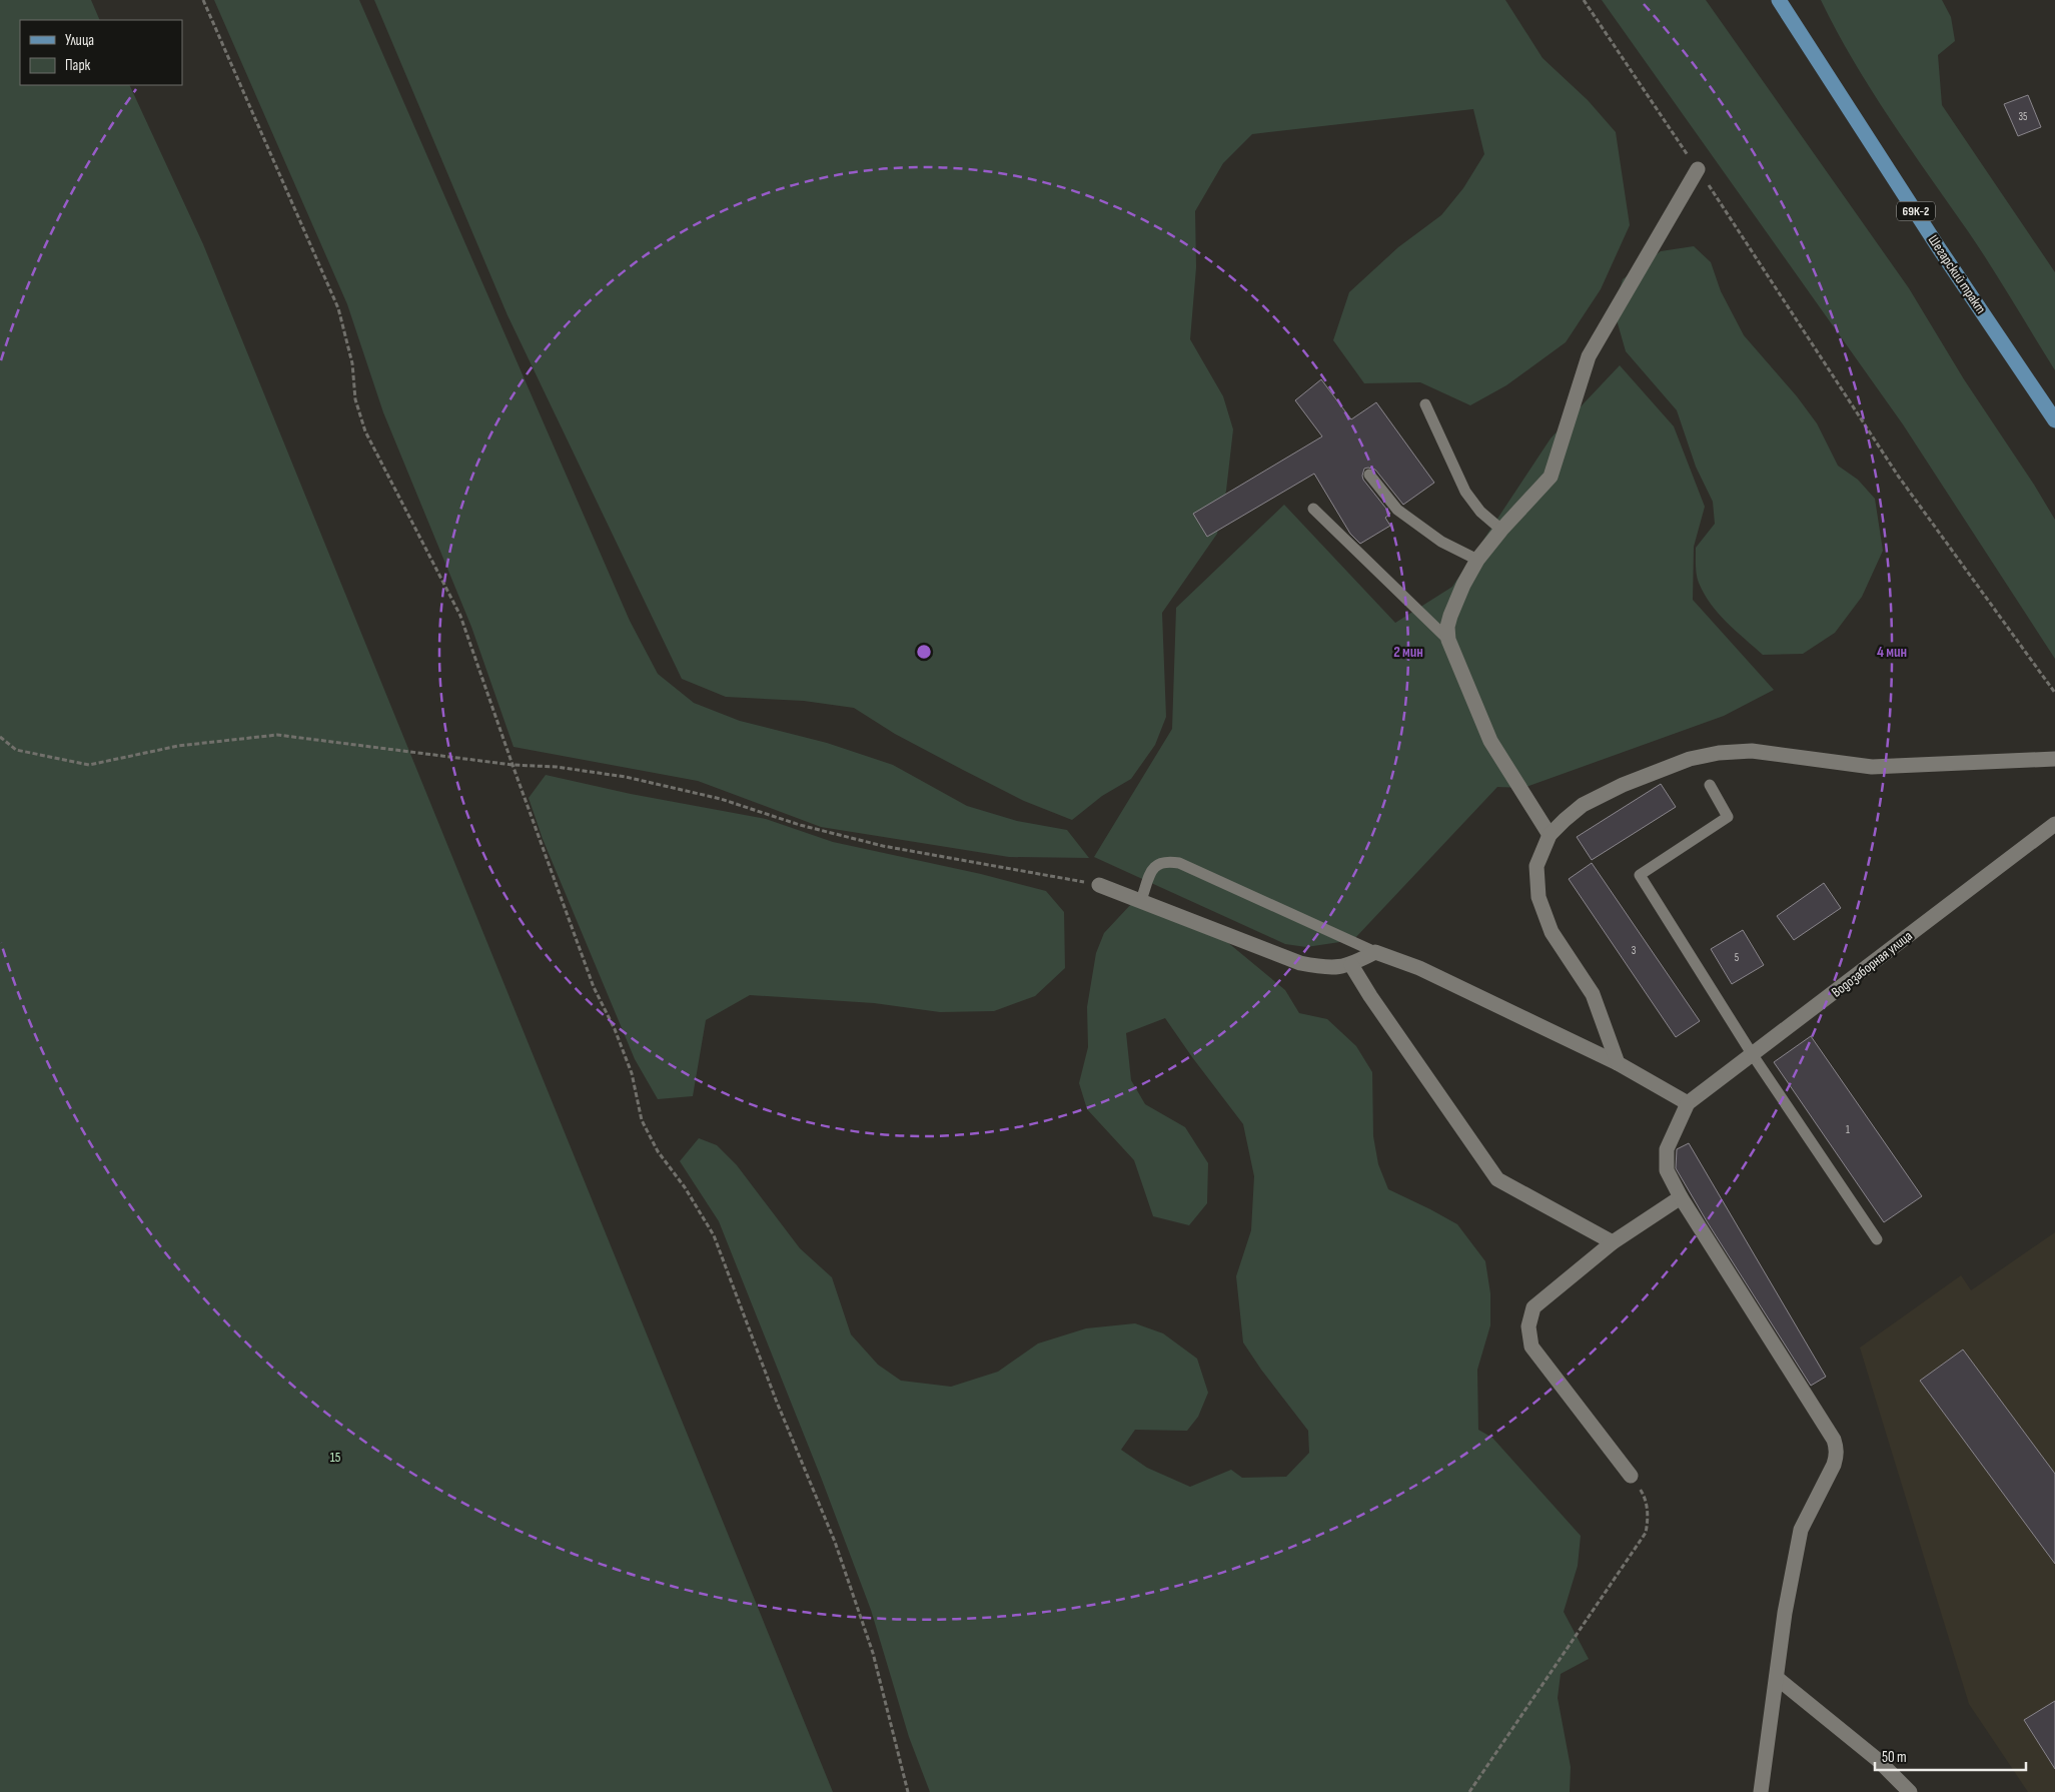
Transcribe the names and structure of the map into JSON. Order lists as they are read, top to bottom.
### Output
{
  "streets": {
    "main road": ["69К-2", "Шегарский тракт"],
    "street": ["Водозаборная улица"]
  },
  "parks": ["15"],
  "house_numbers": [
    "35",
    "3",
    "5",
    "1"
  ],
  "legend": ["Улица", "Парк"],
  "scale_bar": "50 m",
  "rings": ["2 мин", "4 мин"]
}
